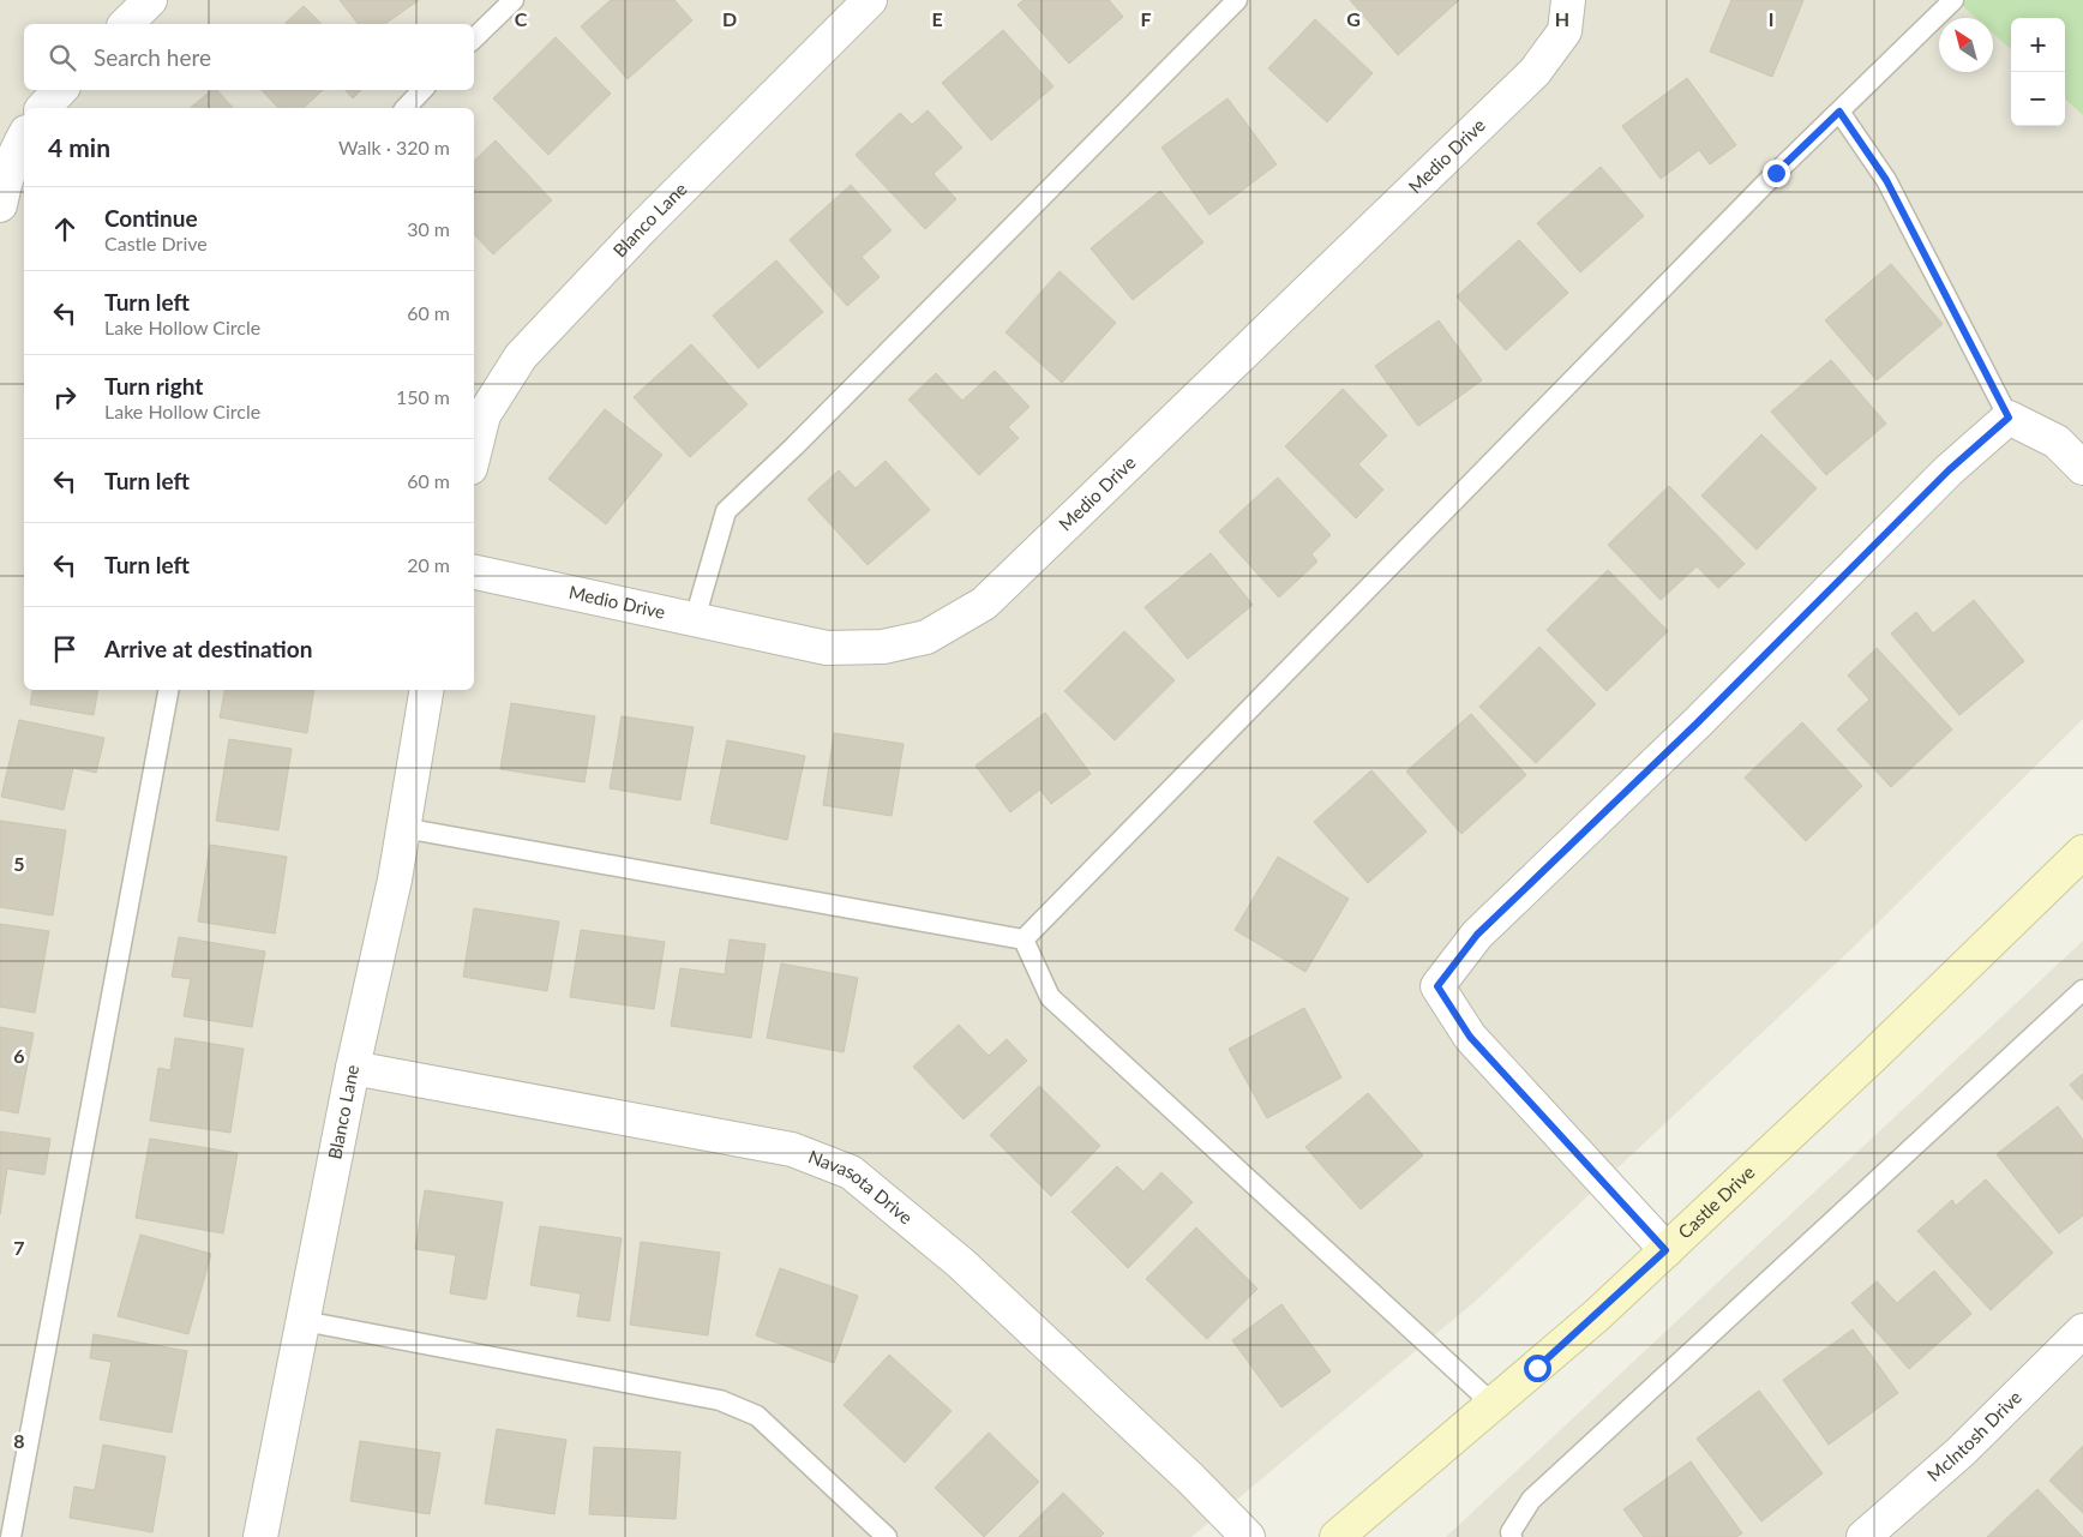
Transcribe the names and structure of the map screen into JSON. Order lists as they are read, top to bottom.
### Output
{
  "streets": {
    "main road": ["Castle Drive"],
    "street": [
      "Medio Drive",
      "Blanco Lane",
      "Navasota Drive",
      "McIntosh Drive"
    ]
  },
  "crossings": [
    ["Blanco Lane", "Navasota Drive"]
  ],
  "north": "top left",
  "page": {
    "map_buttons": ["+", "−"],
    "search": "Search here",
    "heading": ["4 min", "Walk · 320 m"],
    "list": [
      ["Continue", "Castle Drive", "30 m"],
      ["Turn left", "Lake Hollow Circle", "60 m"],
      ["Turn right", "Lake Hollow Circle", "150 m"],
      ["Turn left", "60 m"],
      ["Turn left", "20 m"],
      "Arrive at destination"
    ]
  },
  "grid": {
    "columns": [
      "C",
      "D",
      "E",
      "F",
      "G",
      "H",
      "I"
    ],
    "rows": [
      "5",
      "6",
      "7",
      "8"
    ]
  }
}
